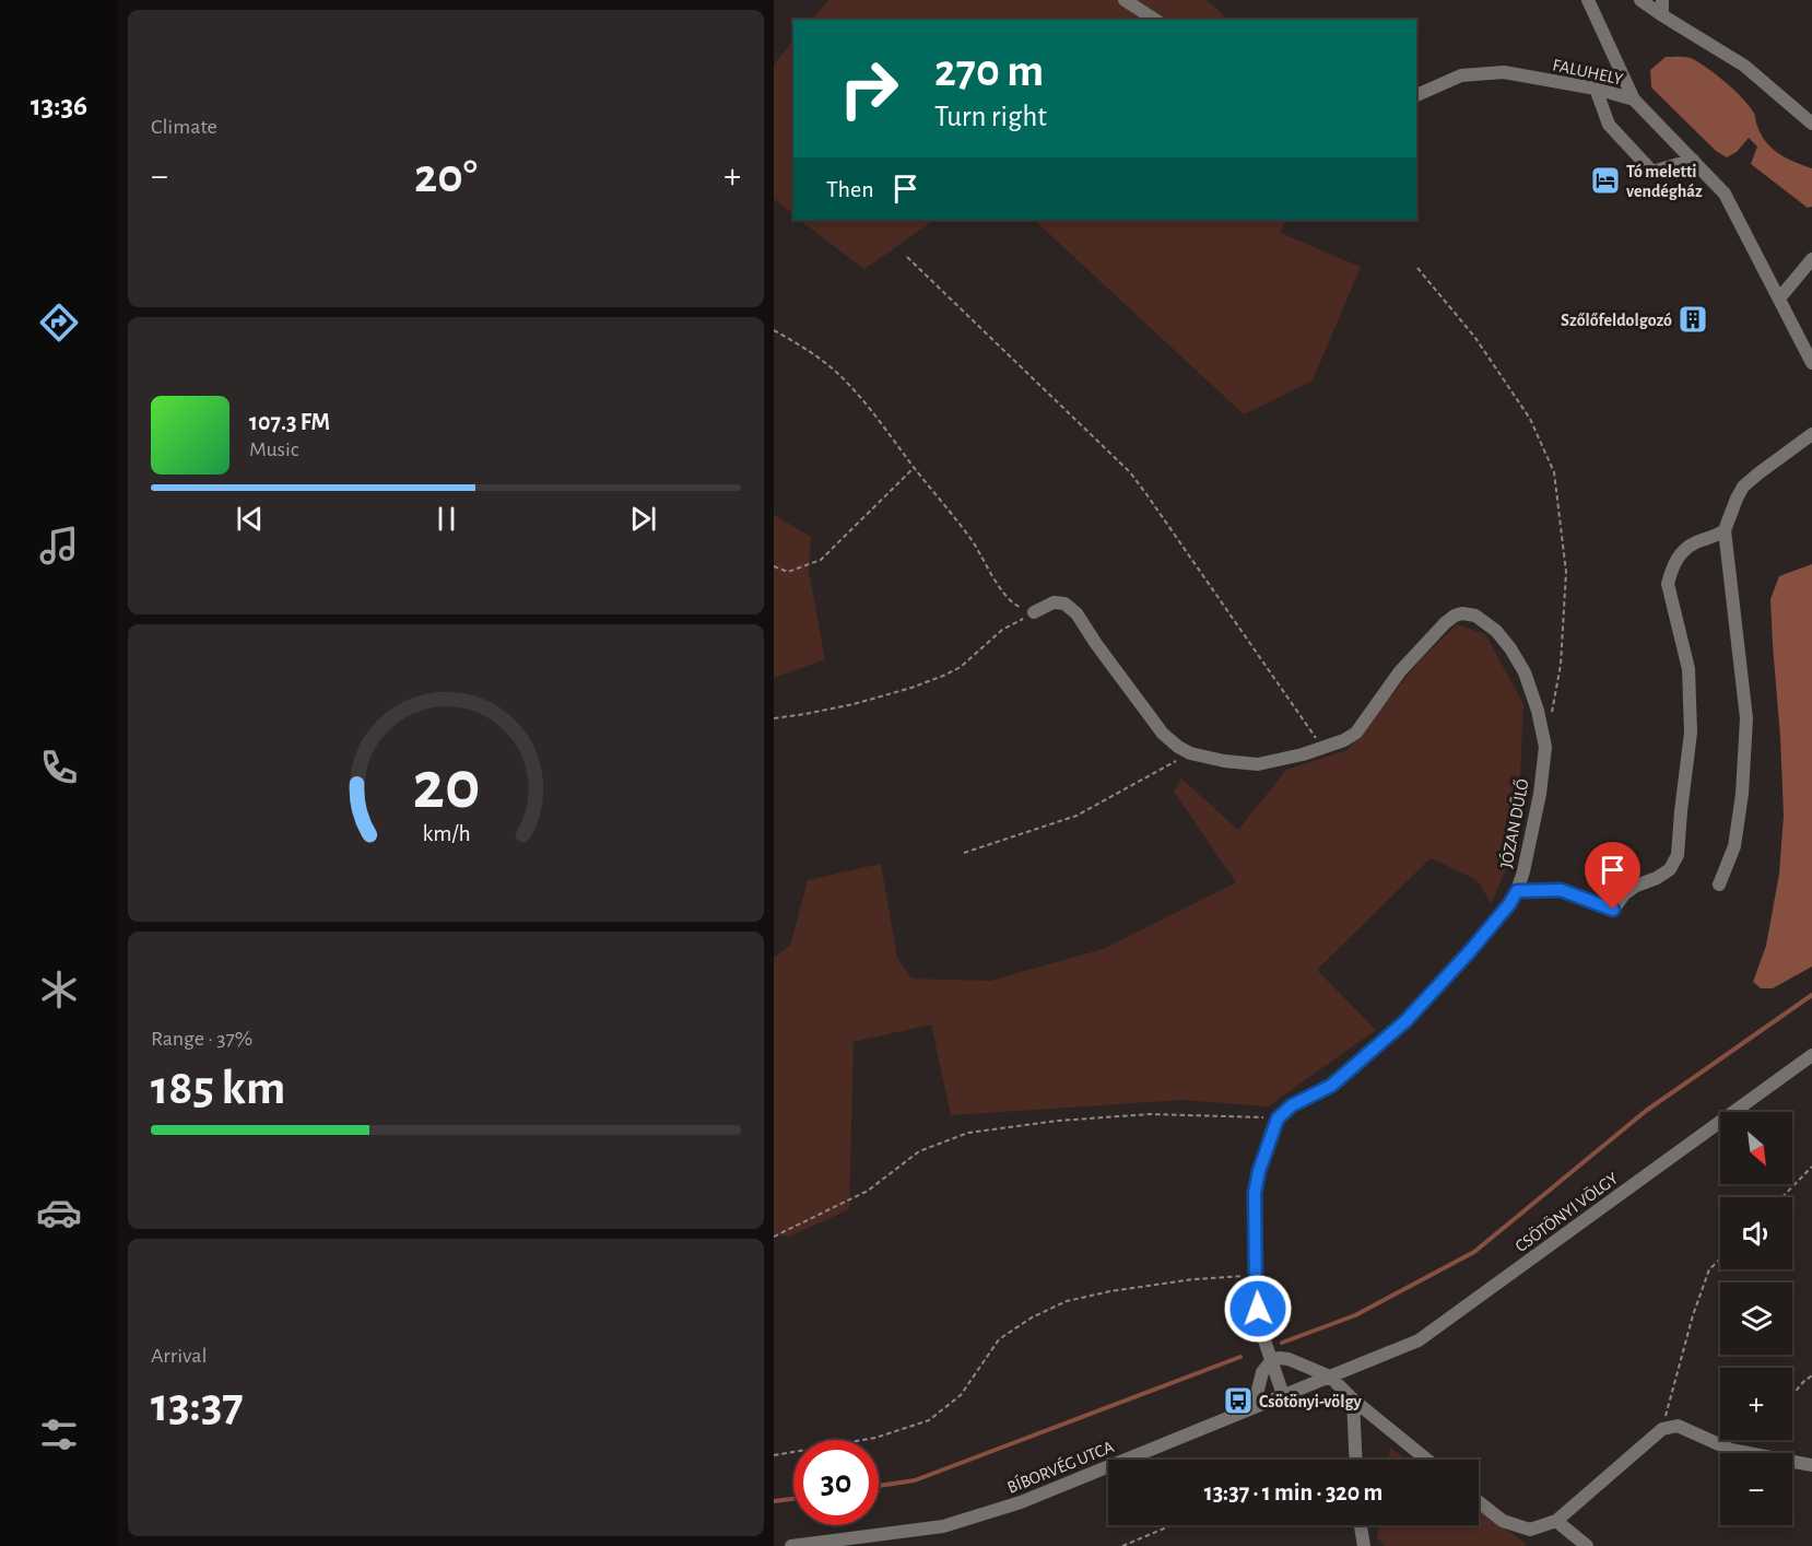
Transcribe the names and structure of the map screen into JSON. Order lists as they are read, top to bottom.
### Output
{
  "streets": {
    "street": [
      "FALUHELY",
      "JÓZAN DŰLŐ",
      "CSÖTÖNYI VÖLGY",
      "BÍBORVÉG UTCA"
    ]
  },
  "crossings": [
    ["CSÖTÖNYI VÖLGY", "BÍBORVÉG UTCA"]
  ],
  "places": {
    "hotel": ["Tó meletti vendégház"],
    "building": ["Szőlőfeldolgozó"],
    "bus stop": ["Csötönyi-völgy"]
  },
  "north": "bottom right",
  "page": {
    "tabs": "13:36",
    "tile": [
      "Climate",
      ["Range · 37%", "185 km"],
      ["Arrival", "13:37"]
    ],
    "turn": ["270 m", "Turn right"],
    "heat": ["−", "20°", "+"],
    "then": "Then",
    "song": ["107.3 FM", "Music"],
    "map_buttons": ["+", "−"],
    "limit": "30",
    "trip": "13:37 · 1 min · 320 m",
    "gauge": ["20", "km/h"]
  }
}
